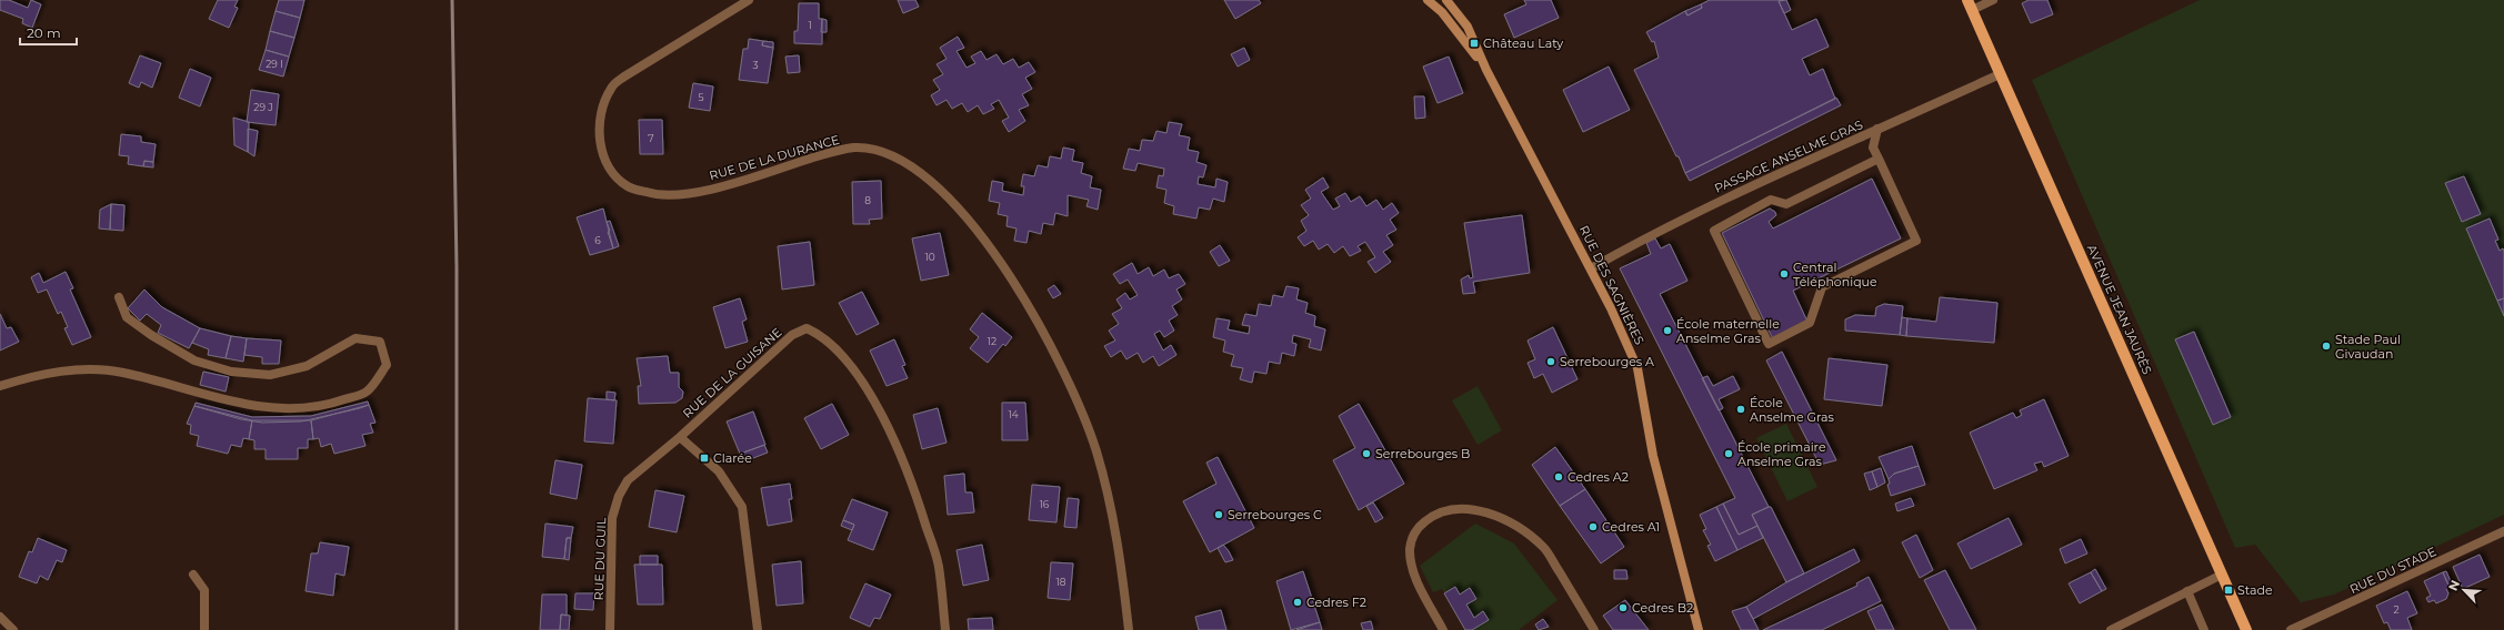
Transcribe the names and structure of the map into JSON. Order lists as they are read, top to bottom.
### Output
{
  "streets": {
    "main road": ["RUE DES SAGNIÈRES", "AVENUE JEAN JAURÈS"],
    "street": [
      "PASSAGE ANSELME GRAS",
      "RUE DE LA DURANCE",
      "RUE DE LA GUISANE",
      "RUE DU GUIL",
      "RUE DU STADE"
    ]
  },
  "crossings": [
    ["PASSAGE ANSELME GRAS", "RUE DES SAGNIÈRES"],
    ["PASSAGE ANSELME GRAS", "AVENUE JEAN JAURÈS"],
    ["RUE DE LA GUISANE", "RUE DU GUIL"]
  ],
  "places": {
    "transit": ["Château Laty", "Clarée", "Stade"],
    "other": [
      "Central Téléphonique",
      "École maternelle Anselme Gras",
      "Stade Paul Givaudan",
      "Serrebourges A",
      "École Anselme Gras",
      "Serrebourges B",
      "École primaire Anselme Gras",
      "Cedres A2",
      "Serrebourges C",
      "Cedres A1",
      "Cedres F2",
      "Cedres B2"
    ]
  },
  "house_numbers": [
    "1",
    "29 I",
    "3",
    "5",
    "29 J",
    "7",
    "8",
    "6",
    "10",
    "12",
    "14",
    "16",
    "18",
    "2"
  ],
  "scale_bar": "20 m",
  "north": "top left"
}
